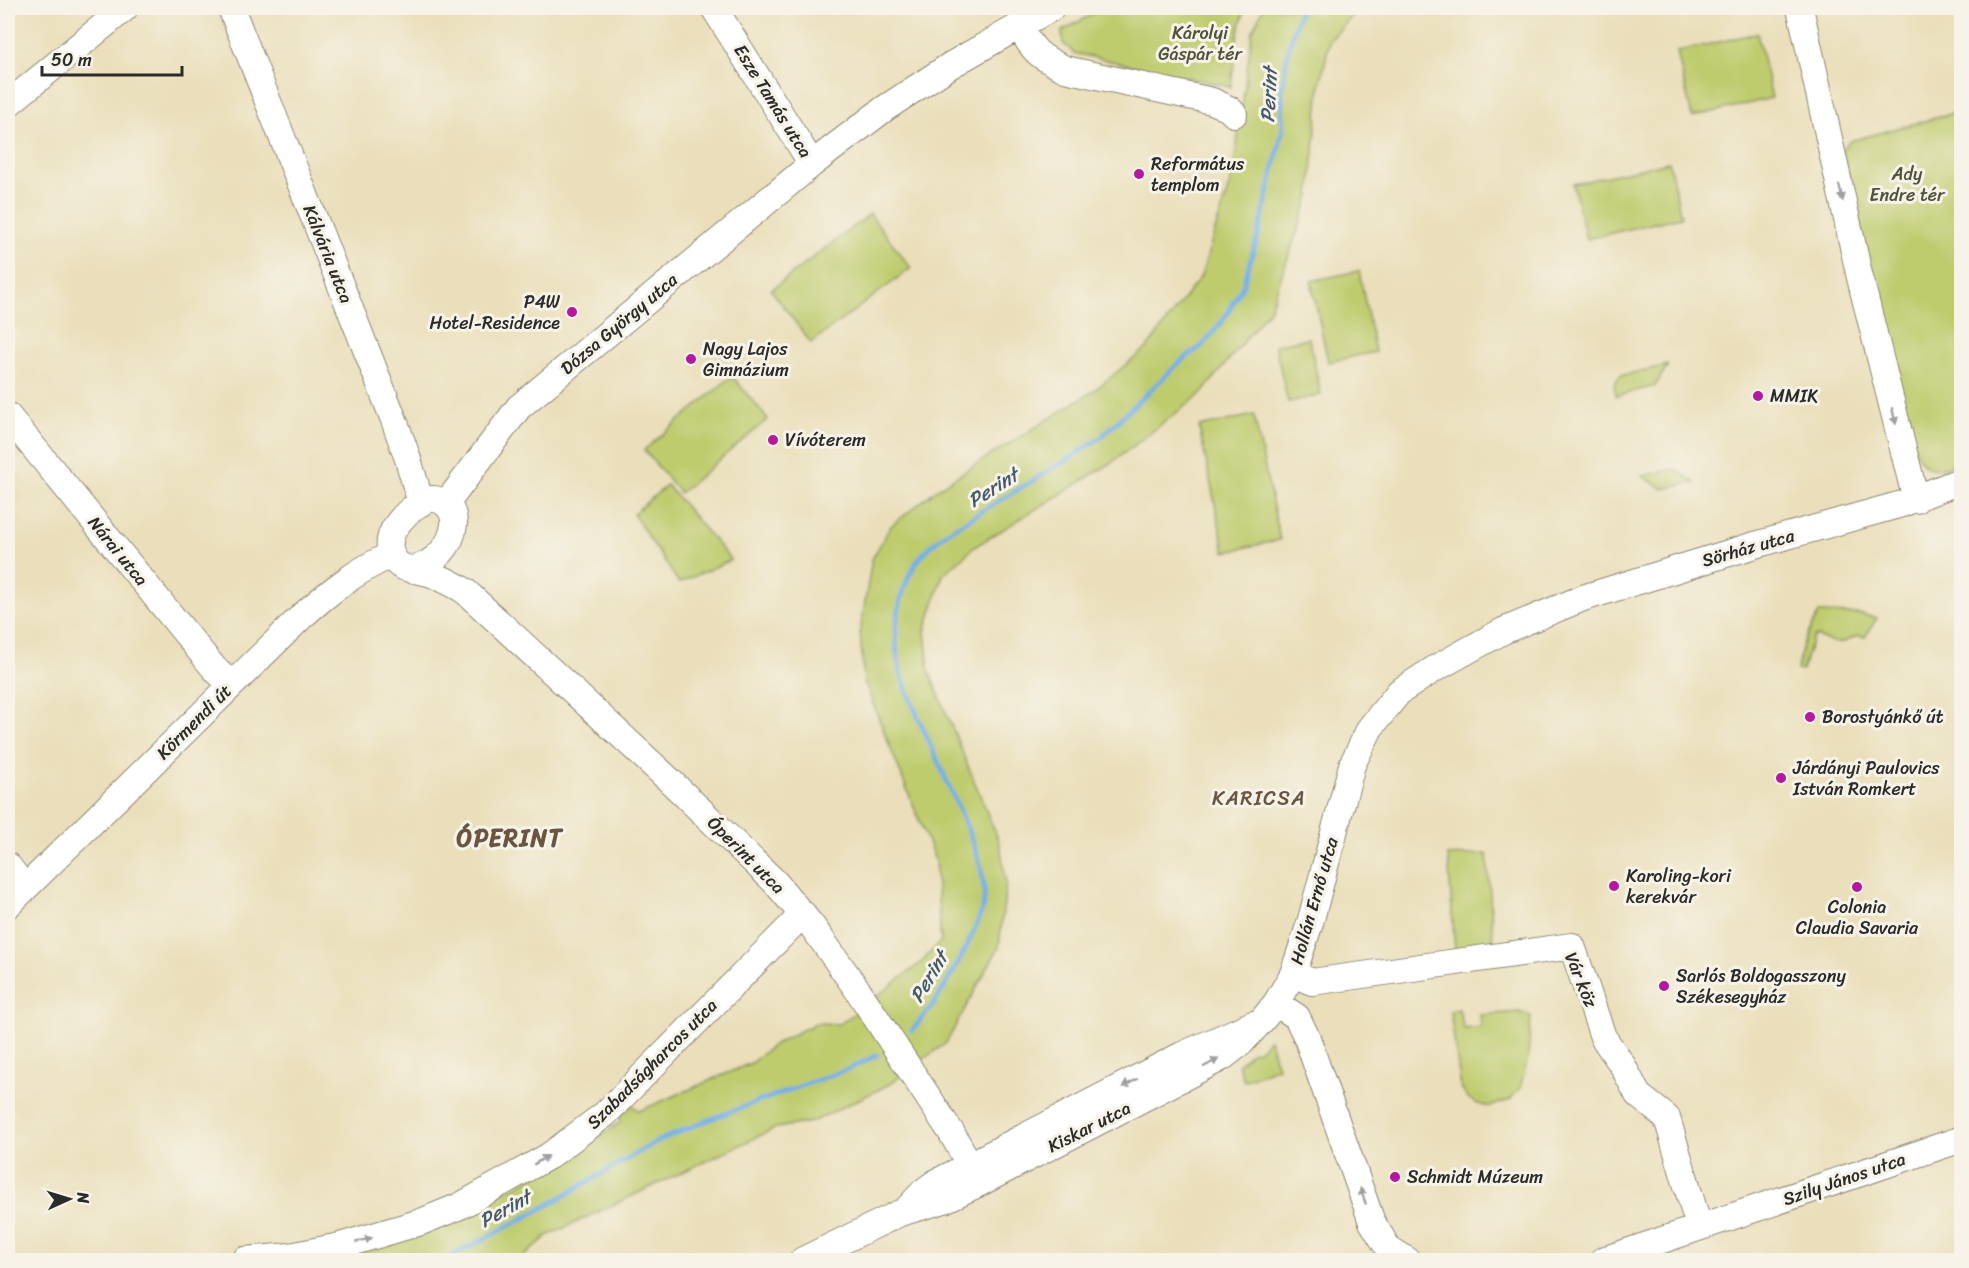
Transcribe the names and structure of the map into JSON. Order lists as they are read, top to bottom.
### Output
{
  "streets": {
    "street": [
      "Esze Tamás utca",
      "Kálvária utca",
      "Dózsa György utca",
      "Sörház utca",
      "Nárai utca",
      "Körmendi út",
      "Óperint utca",
      "Hollán Ernő utca",
      "Vár köz",
      "Szabadságharcos utca",
      "Kiskar utca",
      "Szily János utca"
    ]
  },
  "crossings": [
    ["Esze Tamás utca", "Dózsa György utca"],
    ["Kálvária utca", "Dózsa György utca"],
    ["Kálvária utca", "Körmendi út"],
    ["Kálvária utca", "Óperint utca"],
    ["Dózsa György utca", "Körmendi út"],
    ["Dózsa György utca", "Óperint utca"],
    ["Sörház utca", "Hollán Ernő utca"],
    ["Nárai utca", "Körmendi út"],
    ["Körmendi út", "Óperint utca"],
    ["Óperint utca", "Szabadságharcos utca"],
    ["Óperint utca", "Kiskar utca"],
    ["Hollán Ernő utca", "Vár köz"],
    ["Hollán Ernő utca", "Kiskar utca"],
    ["Vár köz", "Szily János utca"]
  ],
  "one_way": ["Szabadságharcos utca"],
  "districts": ["KARICSA", "ÓPERINT"],
  "water": ["Perint"],
  "parks": ["Károlyi Gáspár tér", "Ady Endre tér"],
  "places": [
    "Református templom",
    "P4W Hotel-Residence",
    "Nagy Lajos Gimnázium",
    "MMIK",
    "Vívóterem",
    "Borostyánkő út",
    "Járdányi Paulovics István Romkert",
    "Karoling-kori kerekvár",
    "Colonia Claudia Savaria",
    "Sarlós Boldogasszony Székesegyház",
    "Schmidt Múzeum"
  ],
  "scale_bar": "50 m",
  "north": "right"
}
